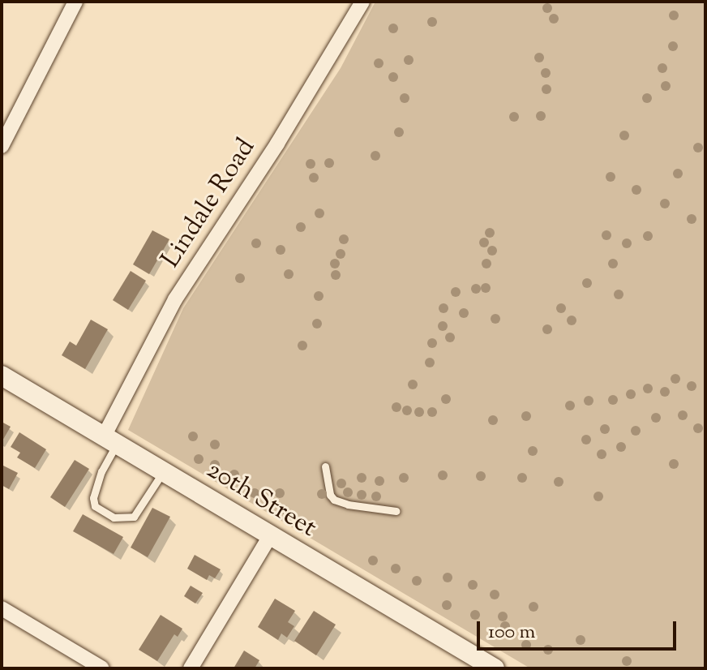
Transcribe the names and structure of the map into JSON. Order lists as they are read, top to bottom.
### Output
{
  "streets": {
    "street": ["Lindale Road", "20th Street"]
  },
  "crossings": [
    ["Lindale Road", "20th Street"]
  ],
  "scale_bar": "100 m"
}
